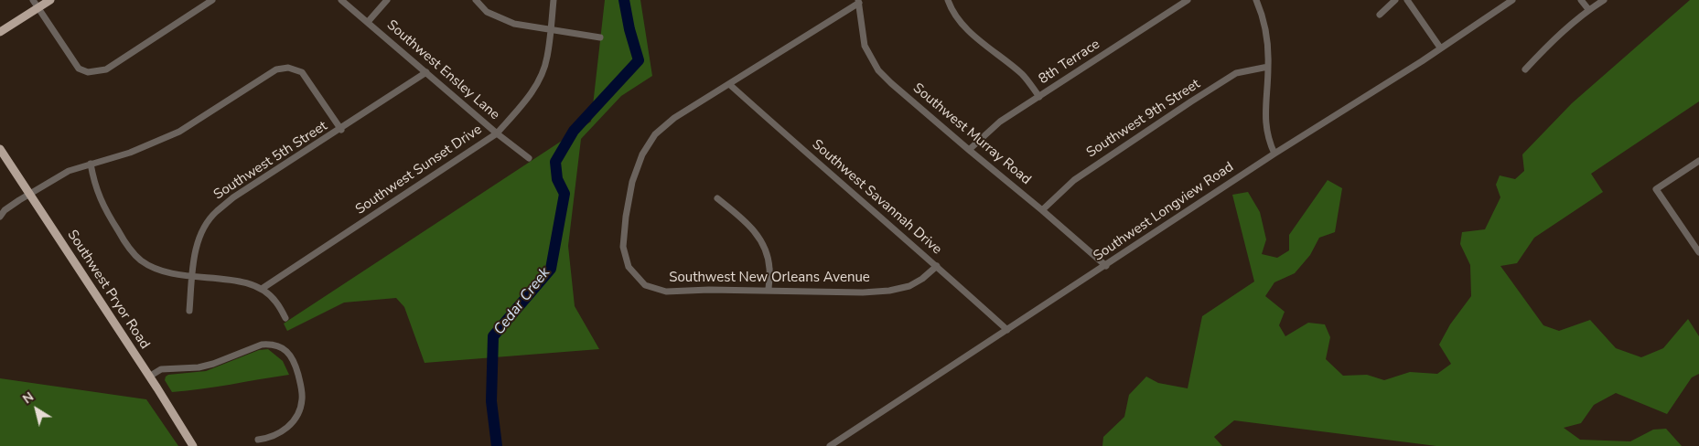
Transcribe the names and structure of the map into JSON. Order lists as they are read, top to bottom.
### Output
{
  "streets": {
    "main road": ["Southwest Pryor Road"],
    "street": [
      "8th Terrace",
      "Southwest Ensley Lane",
      "Southwest 9th Street",
      "Southwest Murray Road",
      "Southwest 5th Street",
      "Southwest Sunset Drive",
      "Southwest Savannah Drive",
      "Southwest Longview Road",
      "Southwest New Orleans Avenue"
    ]
  },
  "crossings": [
    ["8th Terrace", "Southwest Murray Road"],
    ["Southwest Ensley Lane", "Southwest 5th Street"],
    ["Southwest Ensley Lane", "Southwest Sunset Drive"],
    ["Southwest 9th Street", "Southwest Murray Road"],
    ["Southwest Murray Road", "Southwest Longview Road"],
    ["Southwest Murray Road", "Southwest New Orleans Avenue"],
    ["Southwest Savannah Drive", "Southwest Longview Road"],
    ["Southwest Savannah Drive", "Southwest New Orleans Avenue"]
  ],
  "water": ["Cedar Creek"],
  "north": "top left"
}
